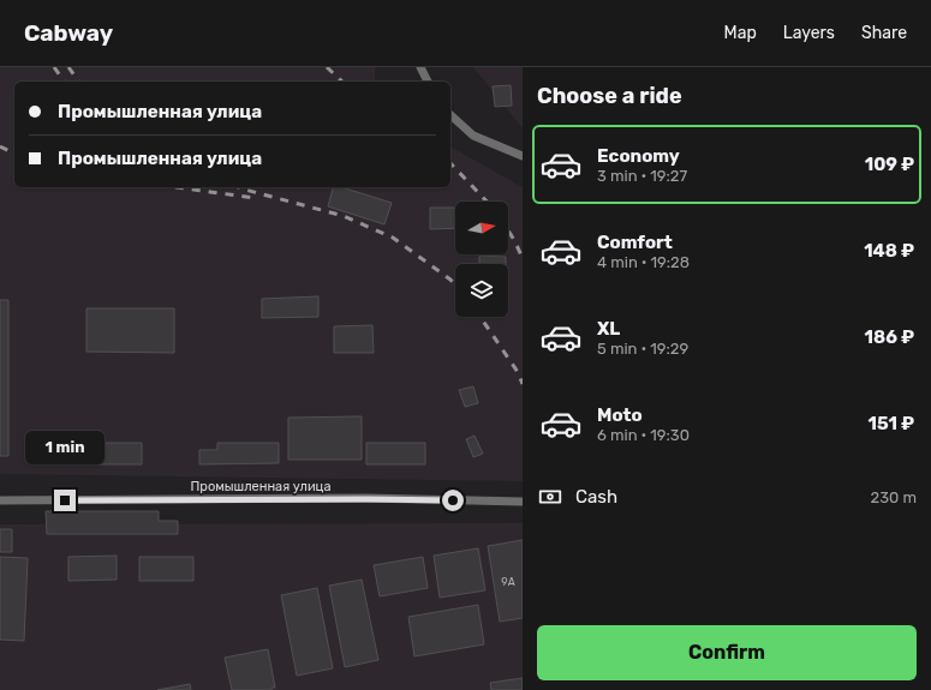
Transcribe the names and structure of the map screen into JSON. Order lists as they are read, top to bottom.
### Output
{
  "streets": {
    "street": ["Промышленная улица"]
  },
  "house_numbers": ["9А"],
  "north": "right",
  "page": {
    "header": "Cabway",
    "nav": ["Map", "Layers", "Share"],
    "heading": "Choose a ride",
    "banner": ["Промышленная улица", "Промышленная улица"],
    "list": [
      {
        "name": "Economy",
        "note": "3 min · 19:27",
        "value": "109 ₽"
      },
      {
        "name": "Comfort",
        "note": "4 min · 19:28",
        "value": "148 ₽"
      },
      {
        "name": "XL",
        "note": "5 min · 19:29",
        "value": "186 ₽"
      },
      {
        "name": "Moto",
        "note": "6 min · 19:30",
        "value": "151 ₽"
      }
    ],
    "bubble": "1 min",
    "pay": ["Cash", "230 m"],
    "buttons": "Confirm"
  }
}
